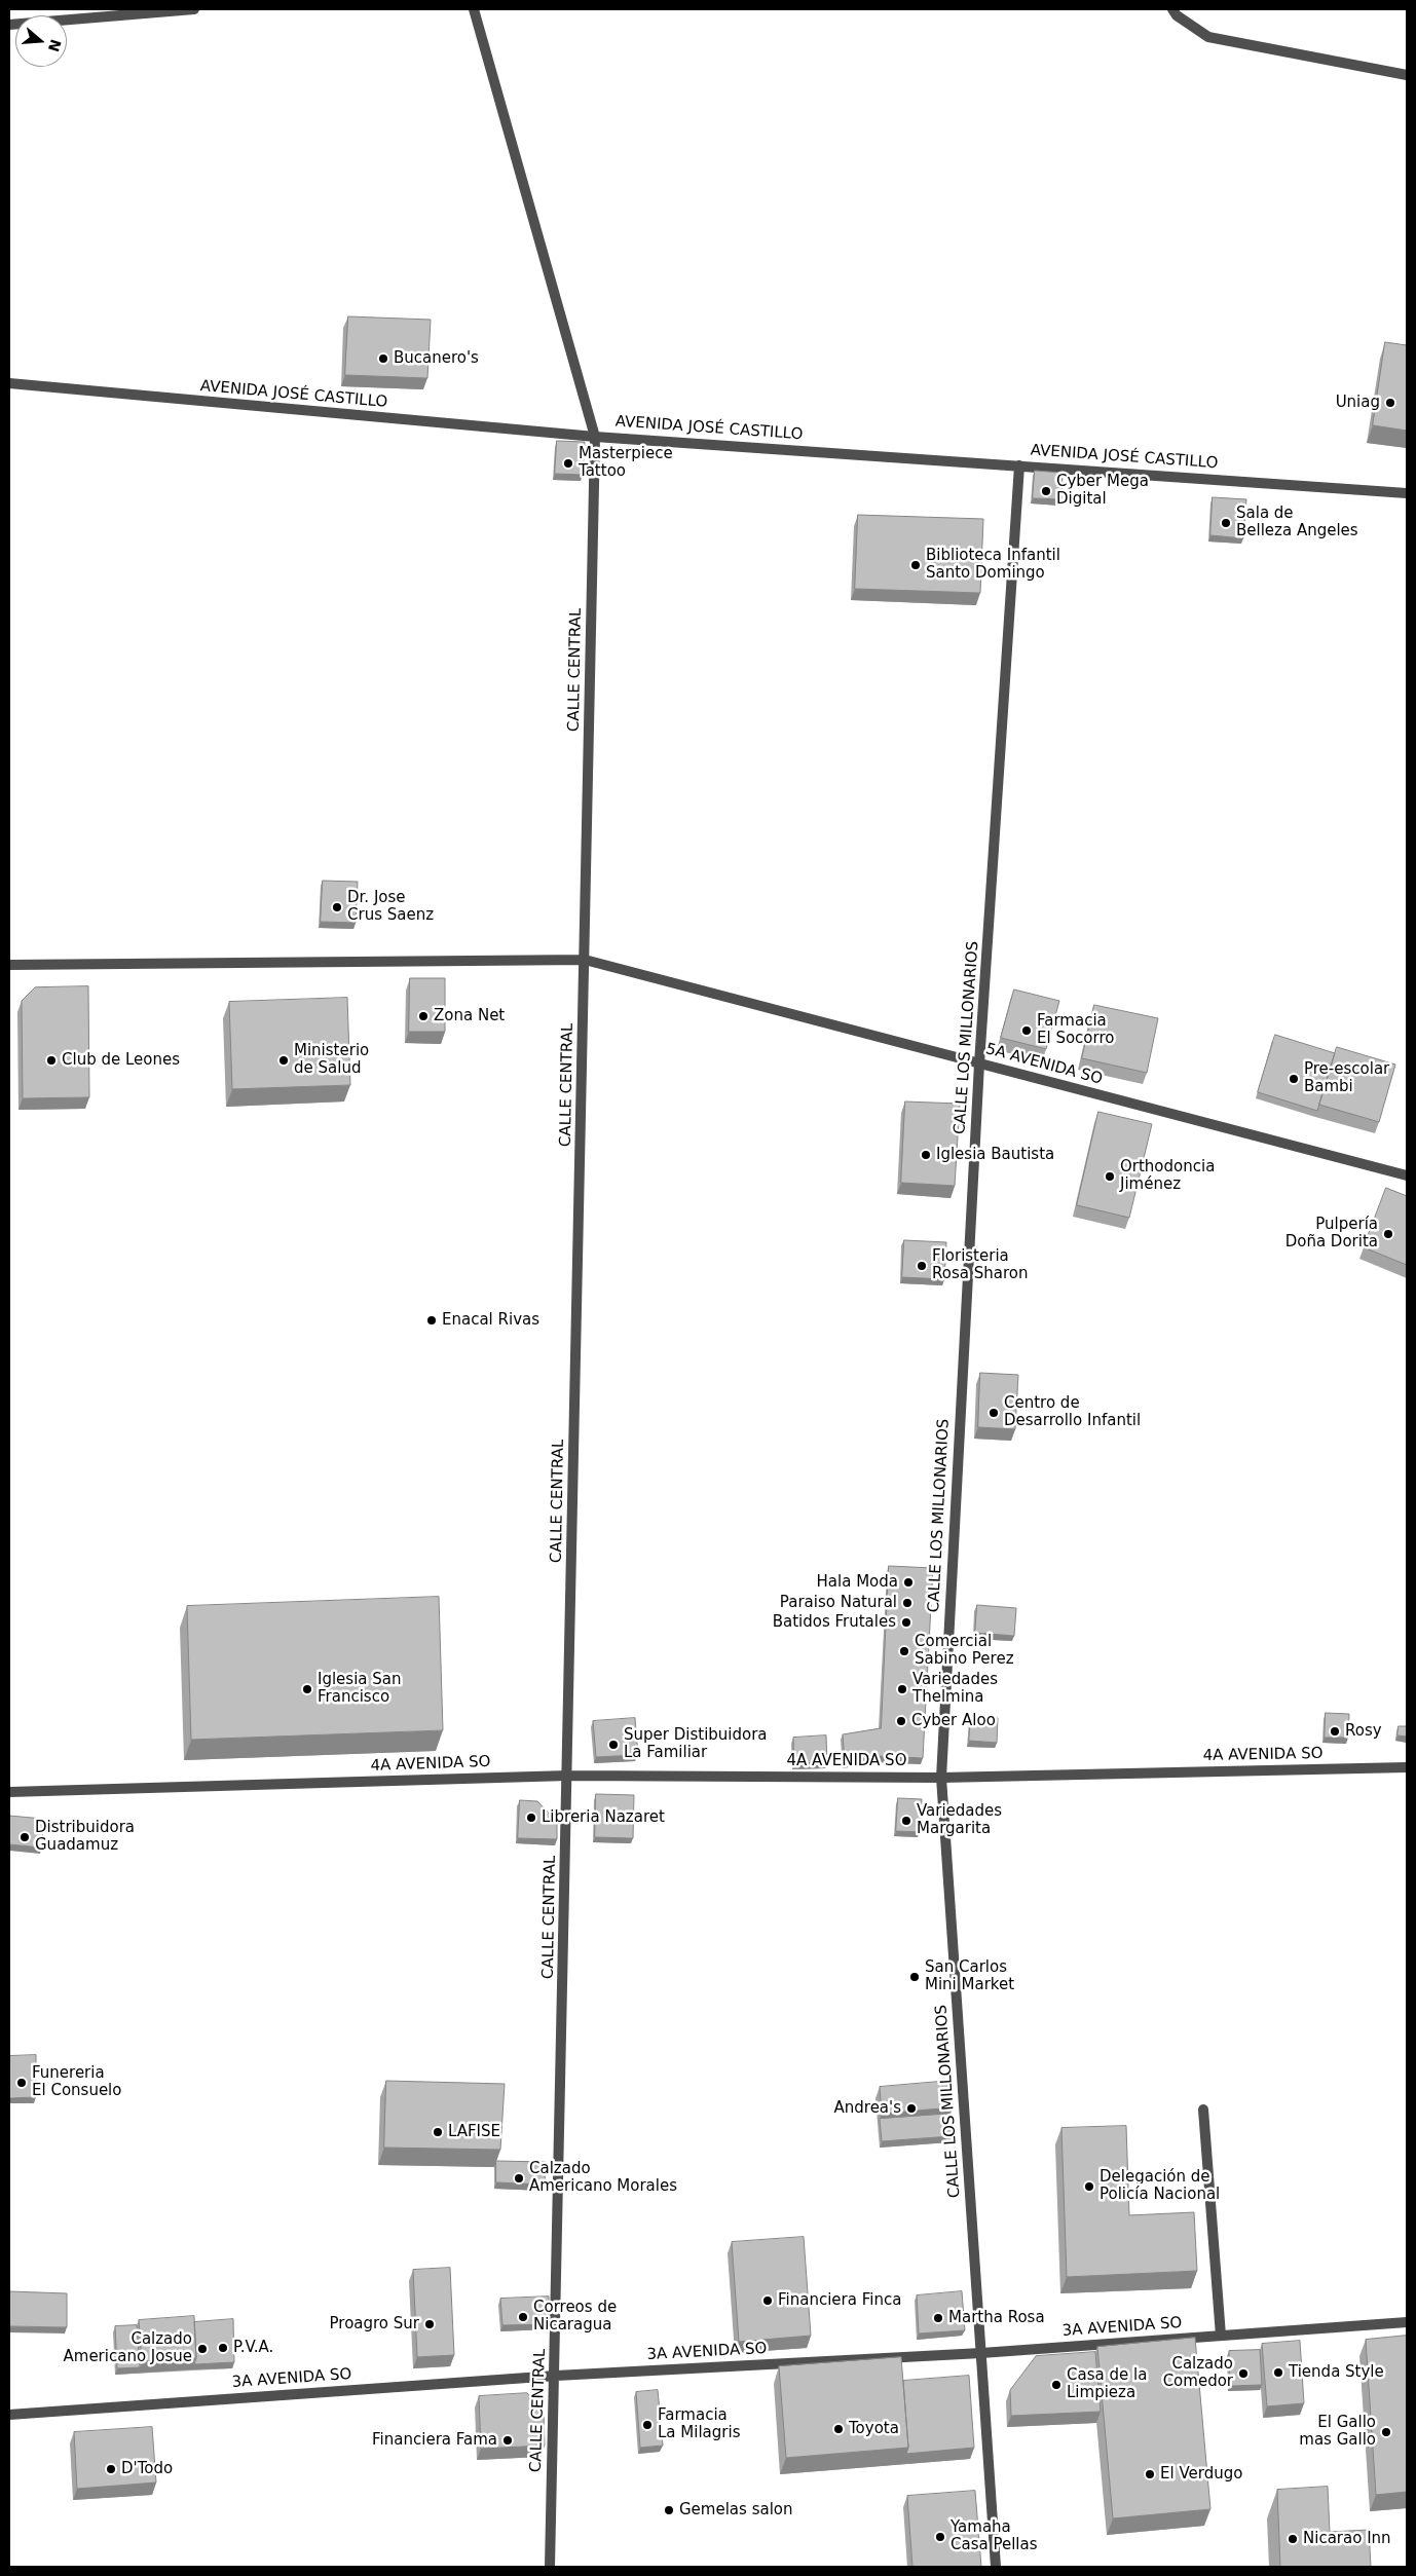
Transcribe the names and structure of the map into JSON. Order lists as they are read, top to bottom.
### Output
{
  "streets": {
    "street": [
      "AVENIDA JOSÉ CASTILLO",
      "CALLE CENTRAL",
      "CALLE LOS MILLONARIOS",
      "5A AVENIDA SO",
      "4A AVENIDA SO",
      "3A AVENIDA SO"
    ]
  },
  "crossings": [
    ["AVENIDA JOSÉ CASTILLO", "CALLE CENTRAL"],
    ["AVENIDA JOSÉ CASTILLO", "CALLE LOS MILLONARIOS"],
    ["CALLE CENTRAL", "5A AVENIDA SO"],
    ["CALLE CENTRAL", "4A AVENIDA SO"],
    ["CALLE CENTRAL", "3A AVENIDA SO"],
    ["CALLE LOS MILLONARIOS", "5A AVENIDA SO"],
    ["CALLE LOS MILLONARIOS", "4A AVENIDA SO"],
    ["CALLE LOS MILLONARIOS", "3A AVENIDA SO"]
  ],
  "places": [
    "Bucanero's",
    "Uniag",
    "Masterpiece Tattoo",
    "Cyber Mega Digital",
    "Sala de Belleza Angeles",
    "Biblioteca Infantil Santo Domingo",
    "Dr. Jose Crus Saenz",
    "Zona Net",
    "Farmacia El Socorro",
    "Club de Leones",
    "Ministerio de Salud",
    "Pre-escolar Bambi",
    "Iglesia Bautista",
    "Orthodoncia Jiménez",
    "Pulpería Doña Dorita",
    "Floristeria Rosa Sharon",
    "Enacal Rivas",
    "Centro de Desarrollo Infantil",
    "Hala Moda",
    "Paraiso Natural",
    "Batidos Frutales",
    "Comercial Sabino Perez",
    "Iglesia San Francisco",
    "Variedades Thelmina",
    "Cyber Aloo",
    "Rosy",
    "Super Distibuidora La Familiar",
    "Libreria Nazaret",
    "Variedades Margarita",
    "Distribuidora Guadamuz",
    "San Carlos Mini Market",
    "Funereria El Consuelo",
    "Andrea's",
    "LAFISE",
    "Calzado Americano Morales",
    "Delegación de Policía Nacional",
    "Financiera Finca",
    "Correos de Nicaragua",
    "Martha Rosa",
    "Proagro Sur",
    "P.V.A.",
    "Calzado Americano Josue",
    "Tienda Style",
    "Calzado Comedor",
    "Casa de la Limpieza",
    "Farmacia La Milagris",
    "Toyota",
    "El Gallo mas Gallo",
    "Financiera Fama",
    "D'Todo",
    "El Verdugo",
    "Gemelas salon",
    "Yamaha Casa Pellas",
    "Nicarao Inn"
  ],
  "north": "right"
}
